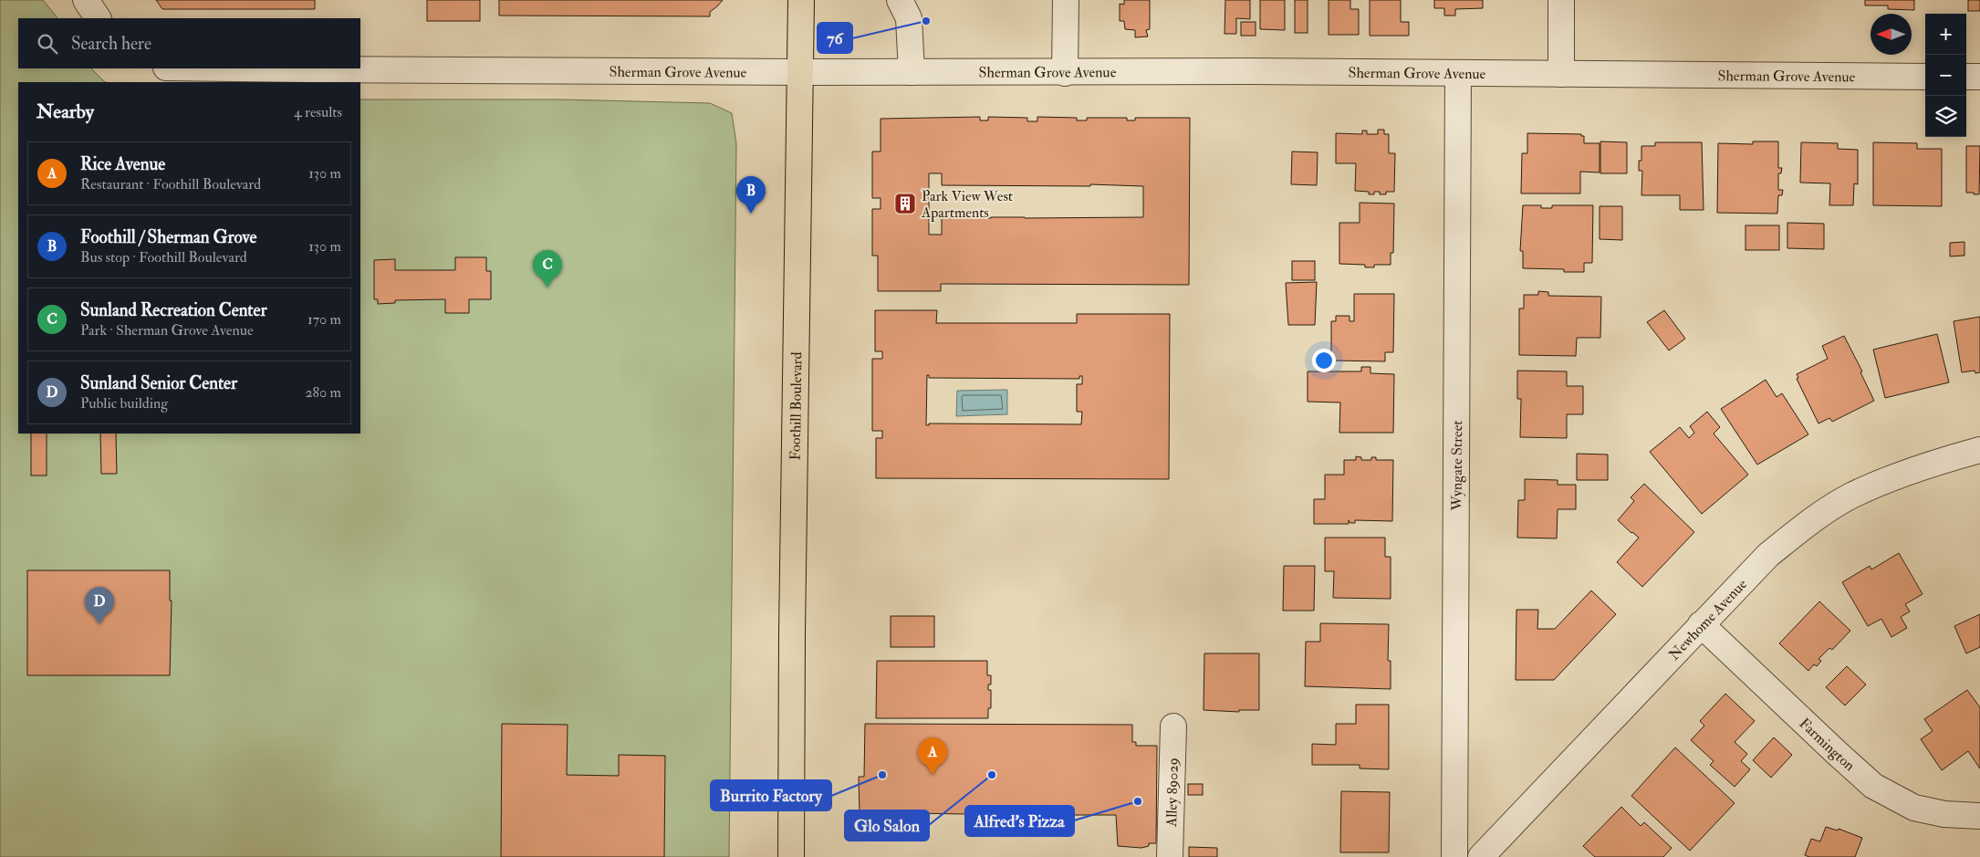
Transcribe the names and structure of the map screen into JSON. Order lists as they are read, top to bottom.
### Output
{
  "streets": {
    "main road": ["Foothill Boulevard"],
    "street": [
      "Sherman Grove Avenue",
      "Wyngate Street",
      "Newhome Avenue",
      "Farmington",
      "Alley 89029"
    ]
  },
  "crossings": [
    ["Sherman Grove Avenue", "Foothill Boulevard"],
    ["Sherman Grove Avenue", "Wyngate Street"],
    ["Newhome Avenue", "Farmington"]
  ],
  "places": {
    "other": [
      "76",
      "Burrito Factory",
      "Glo Salon",
      "Alfred's Pizza"
    ],
    "building": ["Park View West Apartments"]
  },
  "north": "left",
  "page": {
    "map_buttons": ["+", "−"],
    "search": "Search here",
    "heading": ["Nearby", "4 results"],
    "list": [
      {
        "mark": "A",
        "name": "Rice Avenue",
        "note": "Restaurant · Foothill Boulevard",
        "value": "130 m"
      },
      {
        "mark": "B",
        "name": "Foothill / Sherman Grove",
        "note": "Bus stop · Foothill Boulevard",
        "value": "130 m"
      },
      {
        "mark": "C",
        "name": "Sunland Recreation Center",
        "note": "Park · Sherman Grove Avenue",
        "value": "170 m"
      },
      {
        "mark": "D",
        "name": "Sunland Senior Center",
        "note": "Public building",
        "value": "280 m"
      }
    ],
    "pins": [
      "B",
      "C",
      "D",
      "A"
    ]
  }
}
